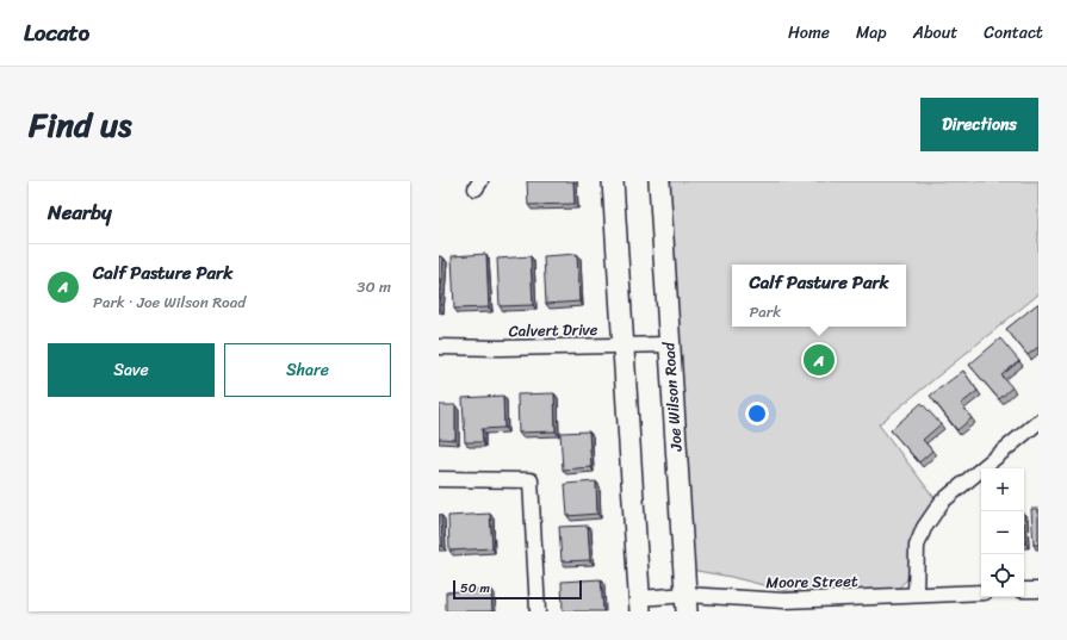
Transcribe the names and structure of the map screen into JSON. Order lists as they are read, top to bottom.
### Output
{
  "streets": {
    "main road": ["Joe Wilson Road"],
    "street": ["Calvert Drive", "Moore Street"]
  },
  "crossings": [
    ["Calvert Drive", "Joe Wilson Road"],
    ["Joe Wilson Road", "Moore Street"]
  ],
  "scale_bar": "50 m",
  "page": {
    "header": "Locato",
    "nav": [
      "Home",
      "Map",
      "About",
      "Contact"
    ],
    "title": "Find us",
    "buttons": [
      "Directions",
      ["Save", "Share"]
    ],
    "heading": "Nearby",
    "list": [
      {
        "mark": "A",
        "name": "Calf Pasture Park",
        "note": "Park · Joe Wilson Road",
        "value": "30 m"
      }
    ],
    "popup": ["Calf Pasture Park", "Park"],
    "pins": "A",
    "map_buttons": ["+", "−"],
    "scale": "50 m"
  }
}
